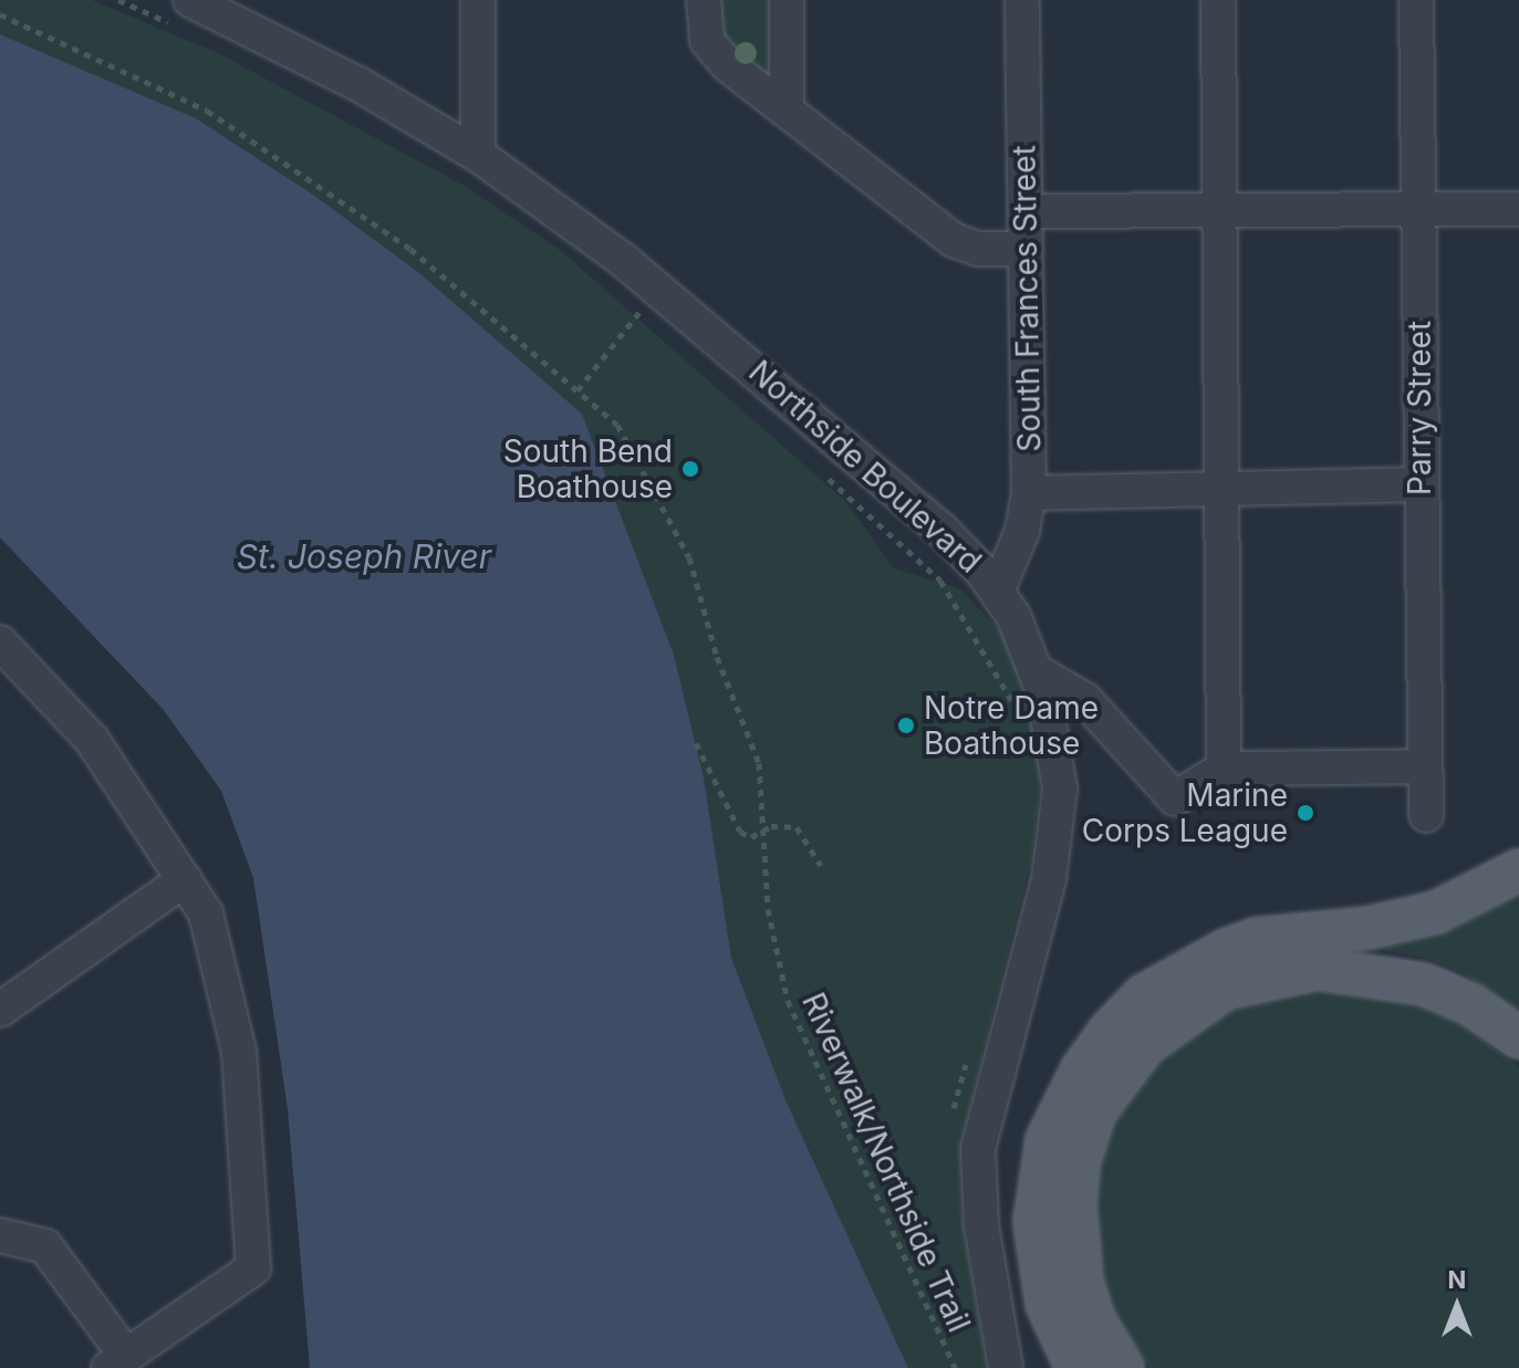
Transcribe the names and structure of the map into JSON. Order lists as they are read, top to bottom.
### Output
{
  "streets": {
    "street": ["South Frances Street", "Parry Street", "Northside Boulevard"],
    "path": ["Riverwalk/Northside Trail"]
  },
  "crossings": [
    ["South Frances Street", "Northside Boulevard"]
  ],
  "water": ["St. Joseph River"],
  "places": ["South Bend Boathouse", "Notre Dame Boathouse", "Marine Corps League"],
  "north": "top"
}
